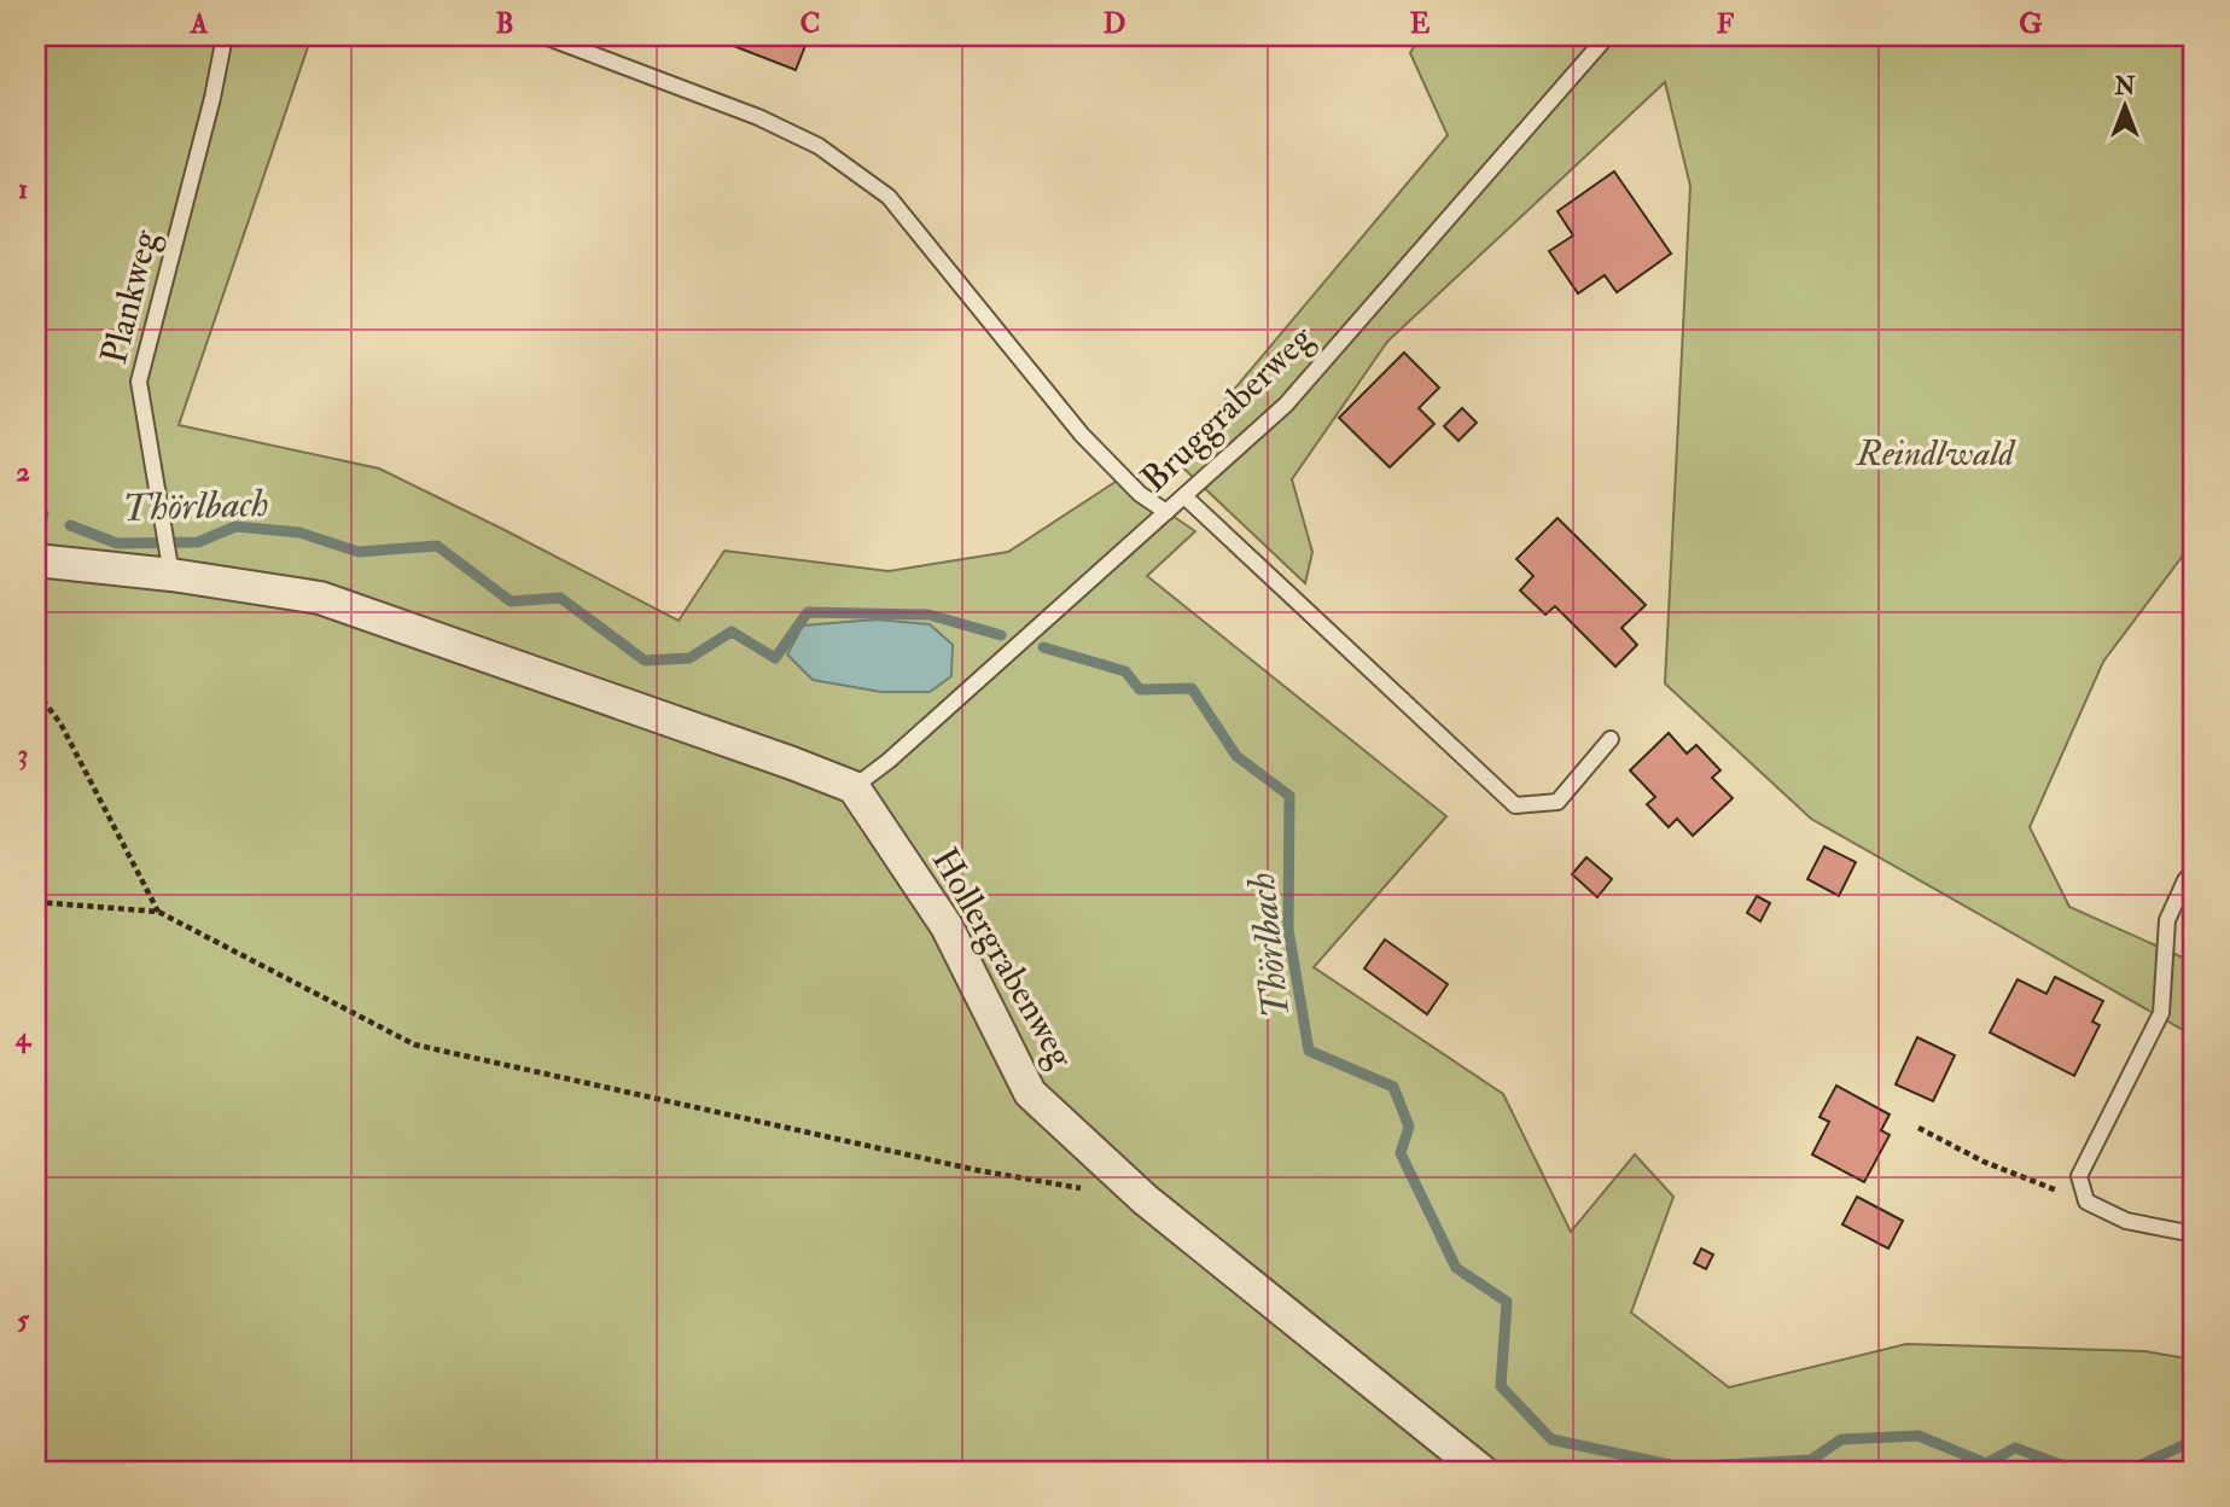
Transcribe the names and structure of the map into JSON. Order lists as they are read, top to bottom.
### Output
{
  "streets": {
    "street": ["Hollergrabenweg"],
    "lane": ["Plankweg", "Bruggraberweg"]
  },
  "crossings": [
    ["Bruggraberweg", "Hollergrabenweg"]
  ],
  "water": ["Thörlbach"],
  "parks": ["Reindlwald"],
  "north": "top",
  "grid": {
    "columns": [
      "A",
      "B",
      "C",
      "D",
      "E",
      "F",
      "G"
    ],
    "rows": [
      "1",
      "2",
      "3",
      "4",
      "5"
    ]
  }
}
